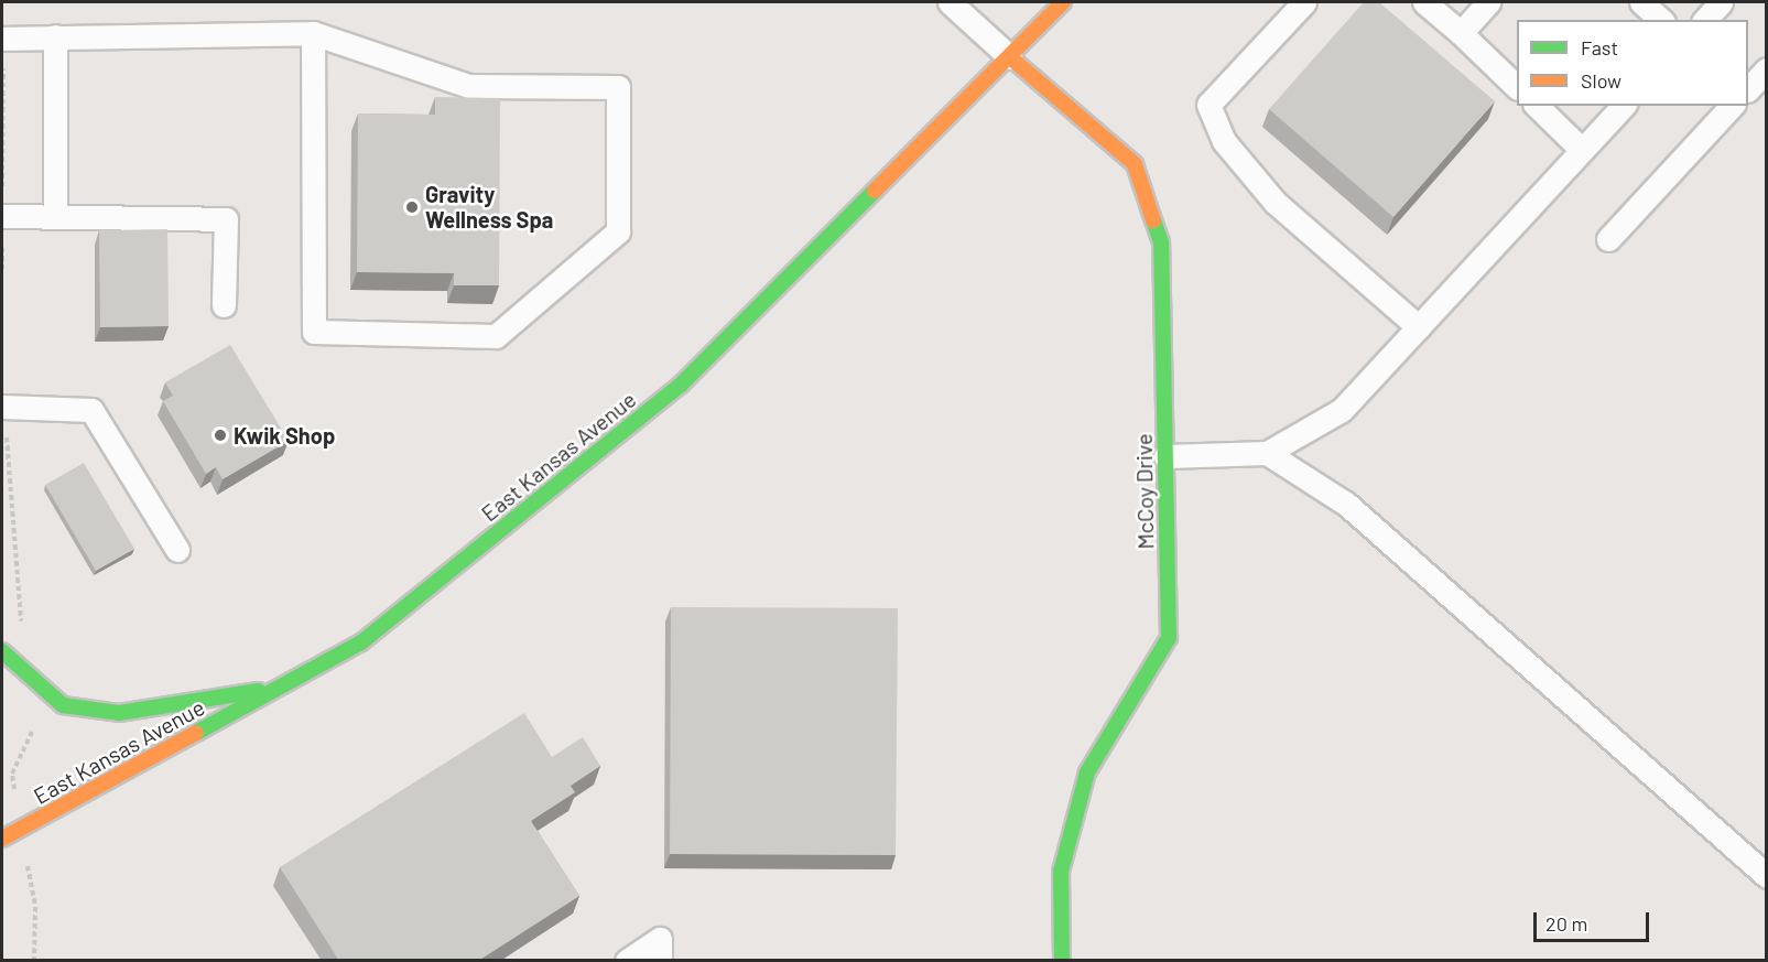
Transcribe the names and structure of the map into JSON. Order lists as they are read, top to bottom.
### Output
{
  "streets": {
    "main road": ["East Kansas Avenue", "McCoy Drive"]
  },
  "crossings": [
    ["East Kansas Avenue", "McCoy Drive"]
  ],
  "places": ["Gravity Wellness Spa", "Kwik Shop"],
  "legend": ["Fast", "Slow"],
  "scale_bar": "20 m"
}
